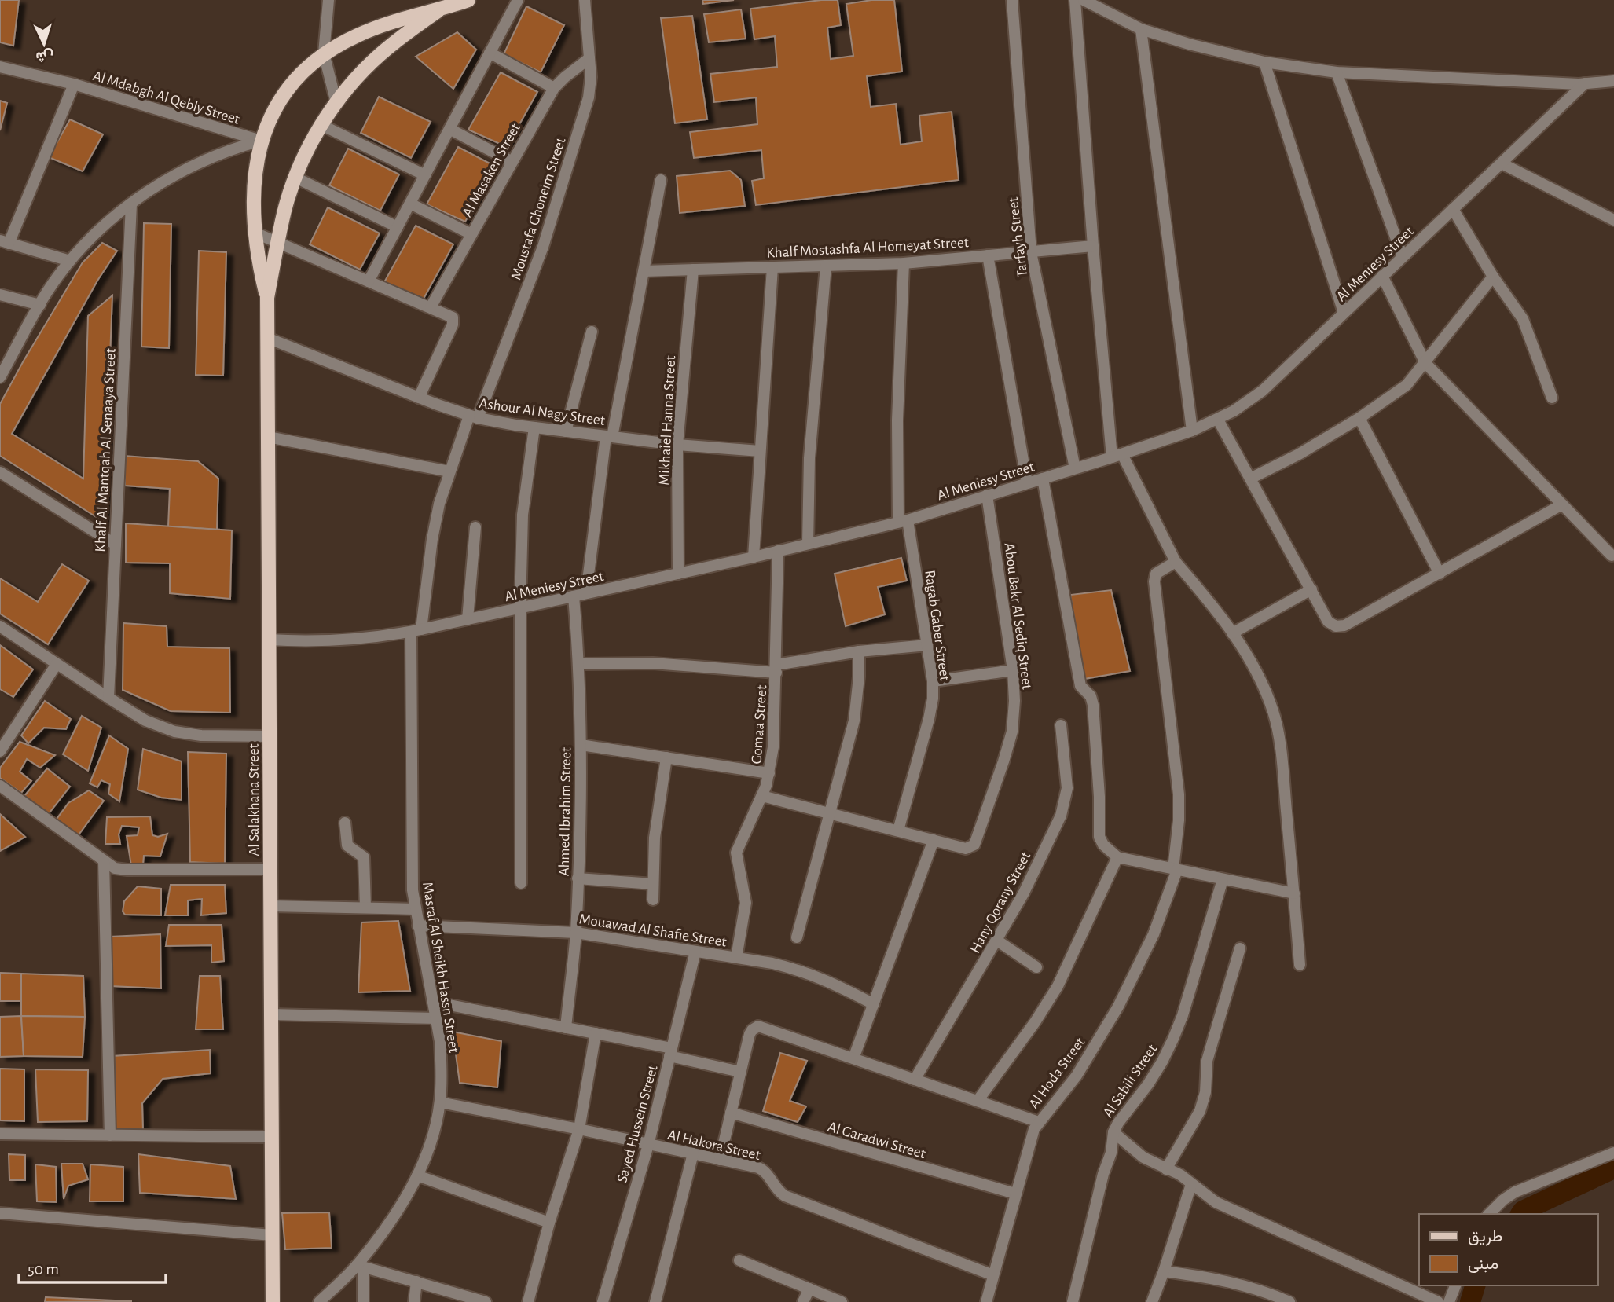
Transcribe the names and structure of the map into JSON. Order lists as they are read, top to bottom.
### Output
{
  "streets": {
    "main road": ["Al Salakhana Street"],
    "street": [
      "Al Mdabgh Al Qebly Street",
      "Al Masaken Street",
      "Moustafa Ghoneim Street",
      "Tarfayh Street",
      "Khalf Mostashfa Al Homeyat Street",
      "Al Meniesy Street",
      "Ashour Al Nagy Street",
      "Mikhaiel Hanna Street",
      "Khalf Al Mantqah Al Senaaya Street",
      "Abou Bakr Al Sediq Street",
      "Ragab Gaber Street",
      "Gomaa Street",
      "Ahmed Ibrahim Street",
      "Hany Qorany Street",
      "Mouawad Al Shafie Street",
      "Masraf Al Sheikh Hassn Street",
      "Al Hoda Street",
      "Al Sabili Street",
      "Sayed Hussein Street",
      "Al Garadwi Street",
      "Al Hakora Street"
    ]
  },
  "crossings": [
    ["Al Masaken Street", "Moustafa Ghoneim Street"],
    ["Moustafa Ghoneim Street", "Ashour Al Nagy Street"],
    ["Moustafa Ghoneim Street", "Masraf Al Sheikh Hassn Street"],
    ["Tarfayh Street", "Khalf Mostashfa Al Homeyat Street"],
    ["Tarfayh Street", "Al Meniesy Street"],
    ["Khalf Mostashfa Al Homeyat Street", "Mikhaiel Hanna Street"],
    ["Khalf Mostashfa Al Homeyat Street", "Ragab Gaber Street"],
    ["Al Meniesy Street", "Mikhaiel Hanna Street"],
    ["Al Meniesy Street", "Abou Bakr Al Sediq Street"],
    ["Al Meniesy Street", "Ragab Gaber Street"],
    ["Al Meniesy Street", "Gomaa Street"],
    ["Al Meniesy Street", "Al Salakhana Street"],
    ["Al Meniesy Street", "Ahmed Ibrahim Street"],
    ["Al Meniesy Street", "Masraf Al Sheikh Hassn Street"],
    ["Ashour Al Nagy Street", "Mikhaiel Hanna Street"],
    ["Ashour Al Nagy Street", "Al Salakhana Street"],
    ["Abou Bakr Al Sediq Street", "Ragab Gaber Street"],
    ["Abou Bakr Al Sediq Street", "Gomaa Street"],
    ["Gomaa Street", "Mouawad Al Shafie Street"],
    ["Ahmed Ibrahim Street", "Mouawad Al Shafie Street"],
    ["Mouawad Al Shafie Street", "Masraf Al Sheikh Hassn Street"],
    ["Mouawad Al Shafie Street", "Sayed Hussein Street"],
    ["Masraf Al Sheikh Hassn Street", "Al Hakora Street"],
    ["Al Hoda Street", "Al Garadwi Street"],
    ["Al Hoda Street", "Al Hakora Street"],
    ["Sayed Hussein Street", "Al Hakora Street"]
  ],
  "legend": ["طريق", "مبنى"],
  "scale_bar": "50 m",
  "north": "bottom"
}
